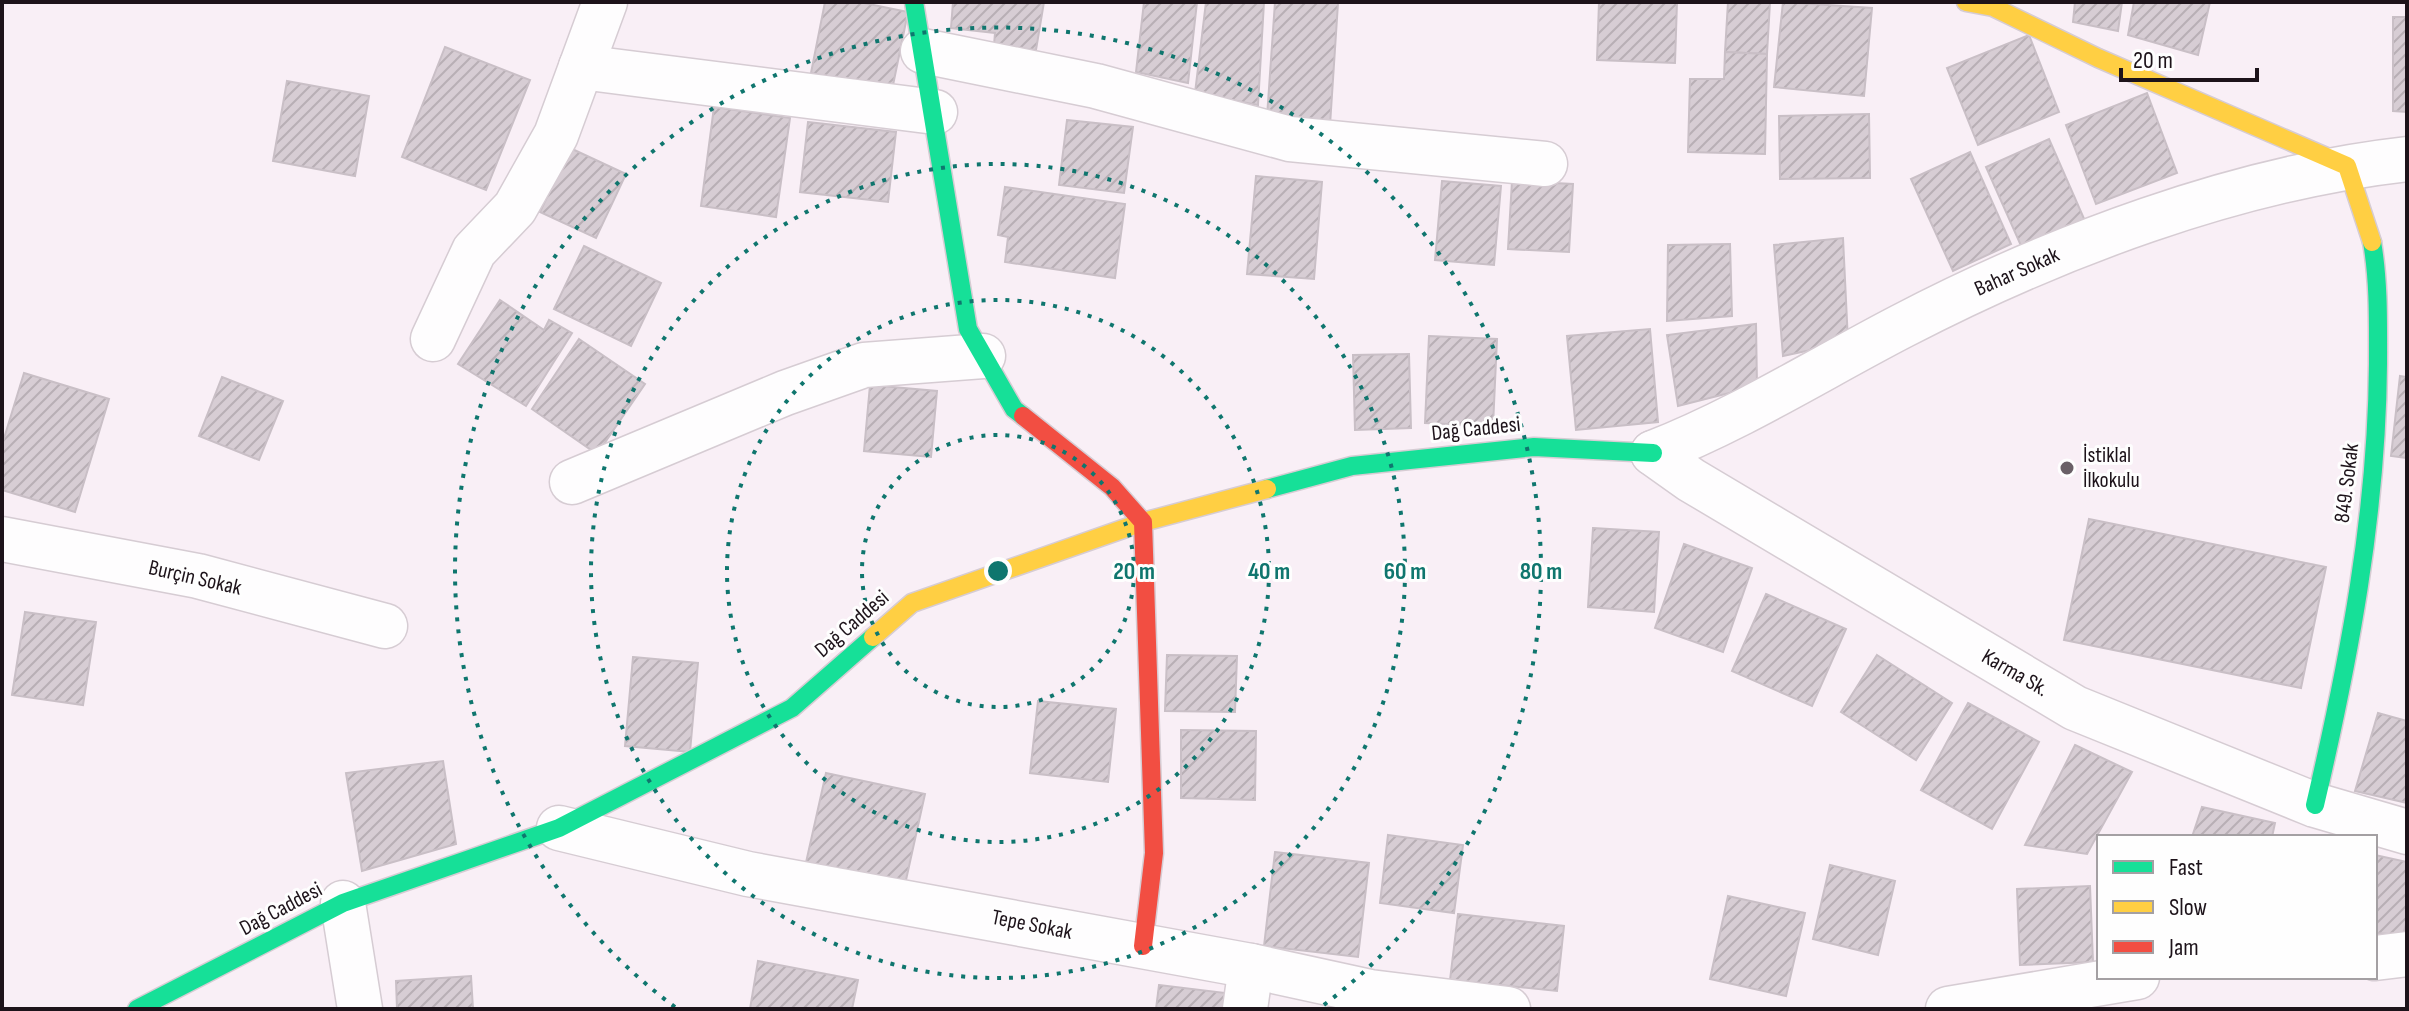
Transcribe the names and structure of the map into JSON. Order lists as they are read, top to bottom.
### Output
{
  "streets": {
    "street": [
      "Bahar Sokak",
      "Dağ Caddesi",
      "849. Sokak",
      "Burçin Sokak",
      "Karma Sk.",
      "Tepe Sokak"
    ]
  },
  "crossings": [
    ["Bahar Sokak", "Dağ Caddesi"],
    ["Bahar Sokak", "849. Sokak"],
    ["Bahar Sokak", "Karma Sk."],
    ["Dağ Caddesi", "Karma Sk."],
    ["Dağ Caddesi", "Tepe Sokak"],
    ["849. Sokak", "Karma Sk."]
  ],
  "places": ["İstiklal İlkokulu"],
  "legend": ["Fast", "Slow", "Jam"],
  "scale_bar": "20 m",
  "rings": [
    "20 m",
    "40 m",
    "60 m",
    "80 m"
  ]
}
